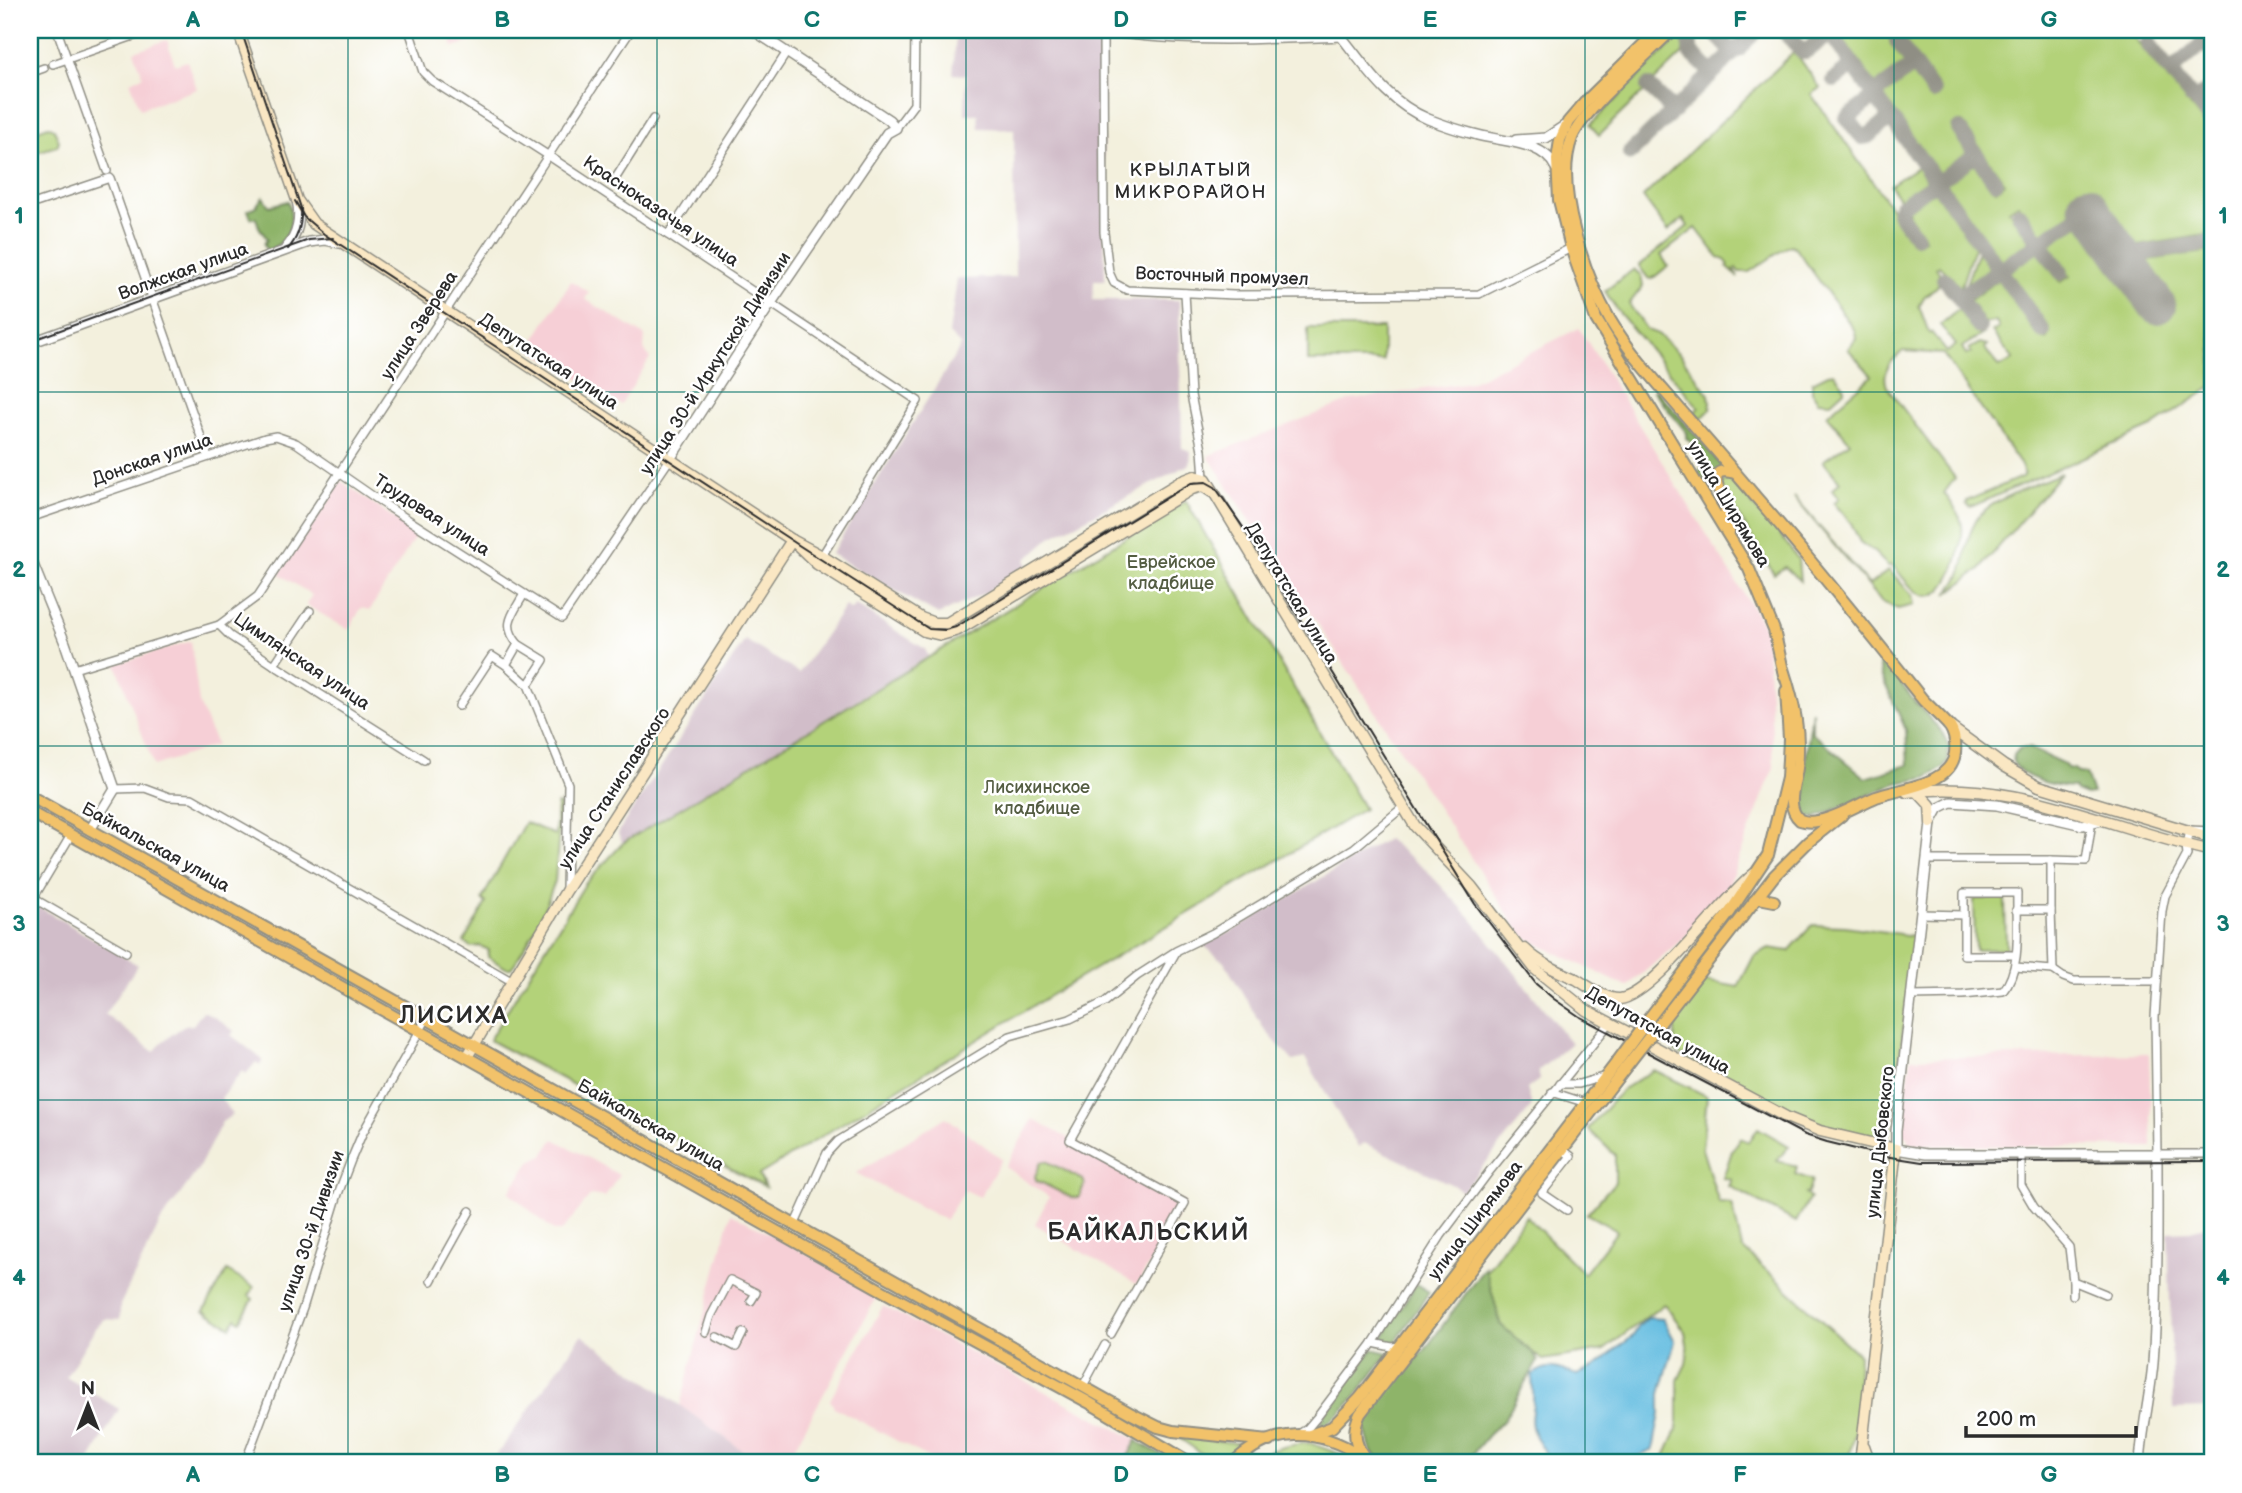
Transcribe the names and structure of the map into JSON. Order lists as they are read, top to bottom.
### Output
{
  "streets": {
    "main road": [
      "Депутатская улица",
      "улица Ширямова",
      "улица Станиславского",
      "Байкальская улица",
      "улица Дыбовского"
    ],
    "street": [
      "Красноказачья улица",
      "Волжская улица",
      "Восточный промузел",
      "улица Зверева",
      "улица 30-й Иркутской Дивизии",
      "Донская улица",
      "Трудовая улица",
      "Цимлянская улица",
      "улица 30-й Дивизии"
    ]
  },
  "crossings": [
    ["Красноказачья улица", "улица Зверева"],
    ["Красноказачья улица", "Депутатская улица"],
    ["Красноказачья улица", "улица 30-й Иркутской Дивизии"],
    ["Волжская улица", "Депутатская улица"],
    ["Восточный промузел", "улица Ширямова"],
    ["улица Зверева", "Депутатская улица"],
    ["улица Зверева", "Трудовая улица"],
    ["улица Зверева", "Цимлянская улица"],
    ["Депутатская улица", "улица 30-й Иркутской Дивизии"],
    ["Депутатская улица", "улица Станиславского"],
    ["Депутатская улица", "улица Дыбовского"],
    ["улица 30-й Иркутской Дивизии", "Трудовая улица"],
    ["Донская улица", "Трудовая улица"],
    ["улица Станиславского", "Байкальская улица"],
    ["Байкальская улица", "улица 30-й Дивизии"]
  ],
  "districts": ["КРЫЛАТЫЙ МИКРОРАЙОН", "ЛИСИХА", "БАЙКАЛЬСКИЙ"],
  "parks": ["Еврейское кладбище", "Лисихинское кладбище"],
  "scale_bar": "200 m",
  "north": "top",
  "grid": {
    "columns": [
      "A",
      "B",
      "C",
      "D",
      "E",
      "F",
      "G"
    ],
    "rows": [
      "1",
      "2",
      "3",
      "4"
    ]
  }
}
